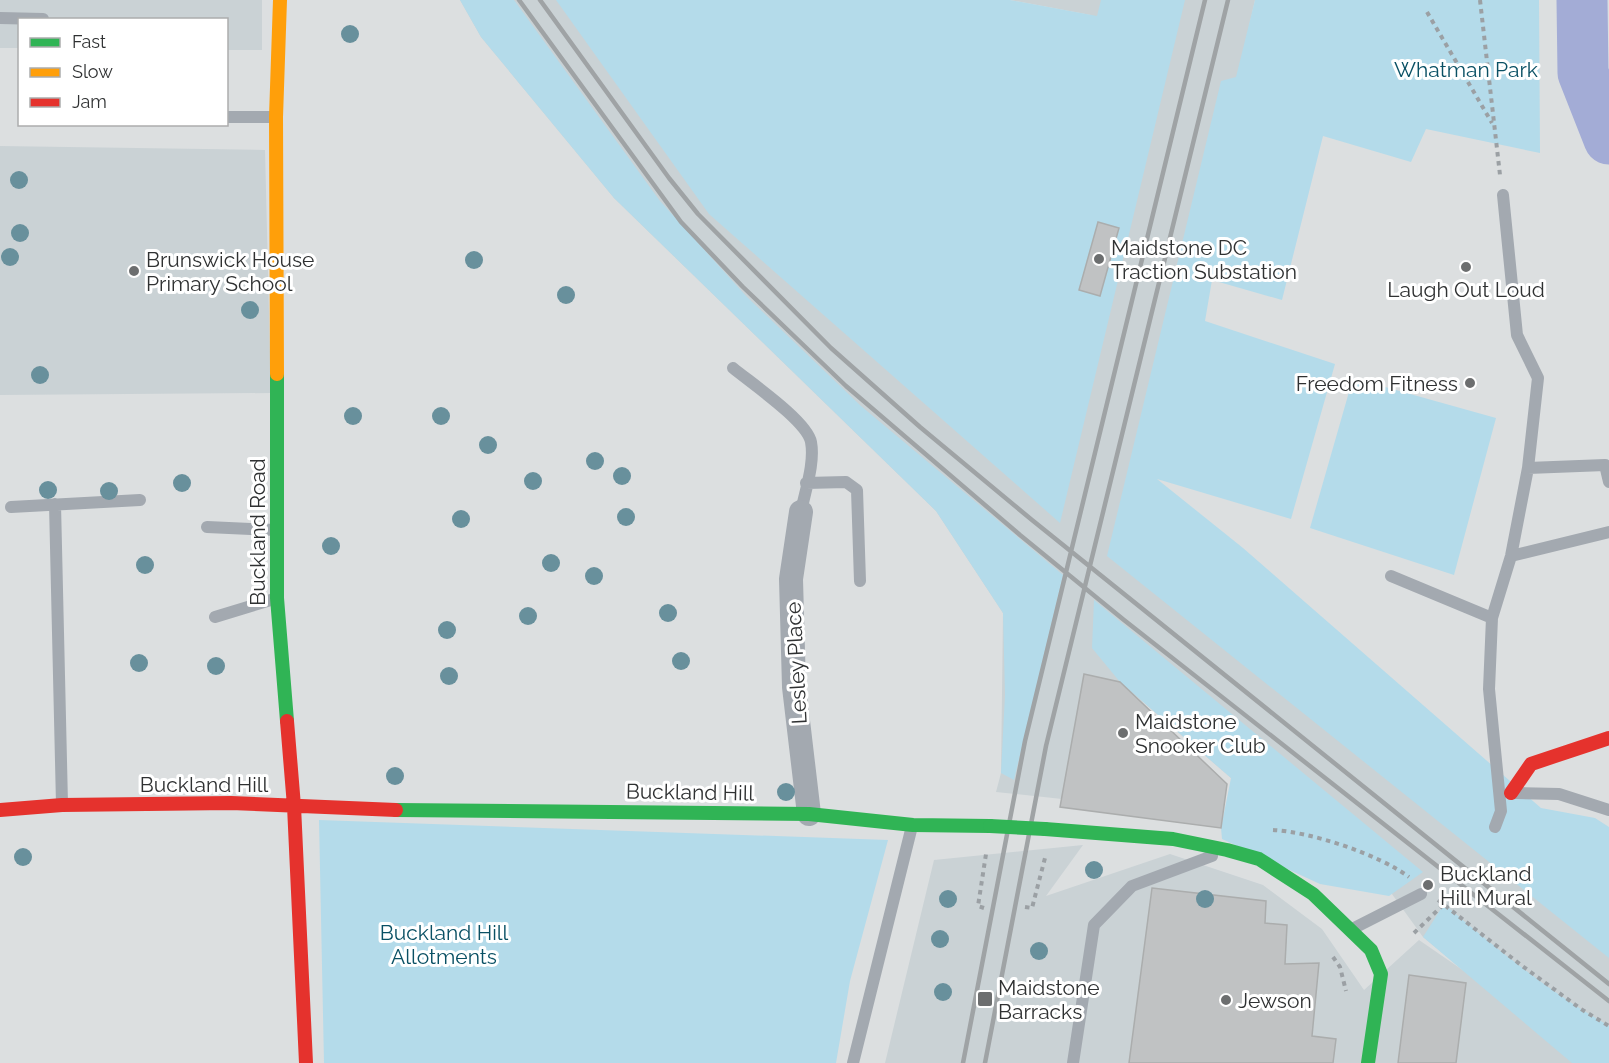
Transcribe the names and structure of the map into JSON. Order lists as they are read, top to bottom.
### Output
{
  "streets": {
    "street": ["Buckland Road", "Lesley Place", "Buckland Hill"]
  },
  "crossings": [
    ["Buckland Road", "Buckland Hill"],
    ["Lesley Place", "Buckland Hill"]
  ],
  "parks": ["Whatman Park", "Buckland Hill Allotments"],
  "places": {
    "other": [
      "Maidstone DC Traction Substation",
      "Laugh Out Loud",
      "Brunswick House Primary School",
      "Freedom Fitness",
      "Maidstone Snooker Club",
      "Buckland Hill Mural",
      "Jewson"
    ],
    "transit": ["Maidstone Barracks"]
  },
  "legend": ["Fast", "Slow", "Jam"]
}
